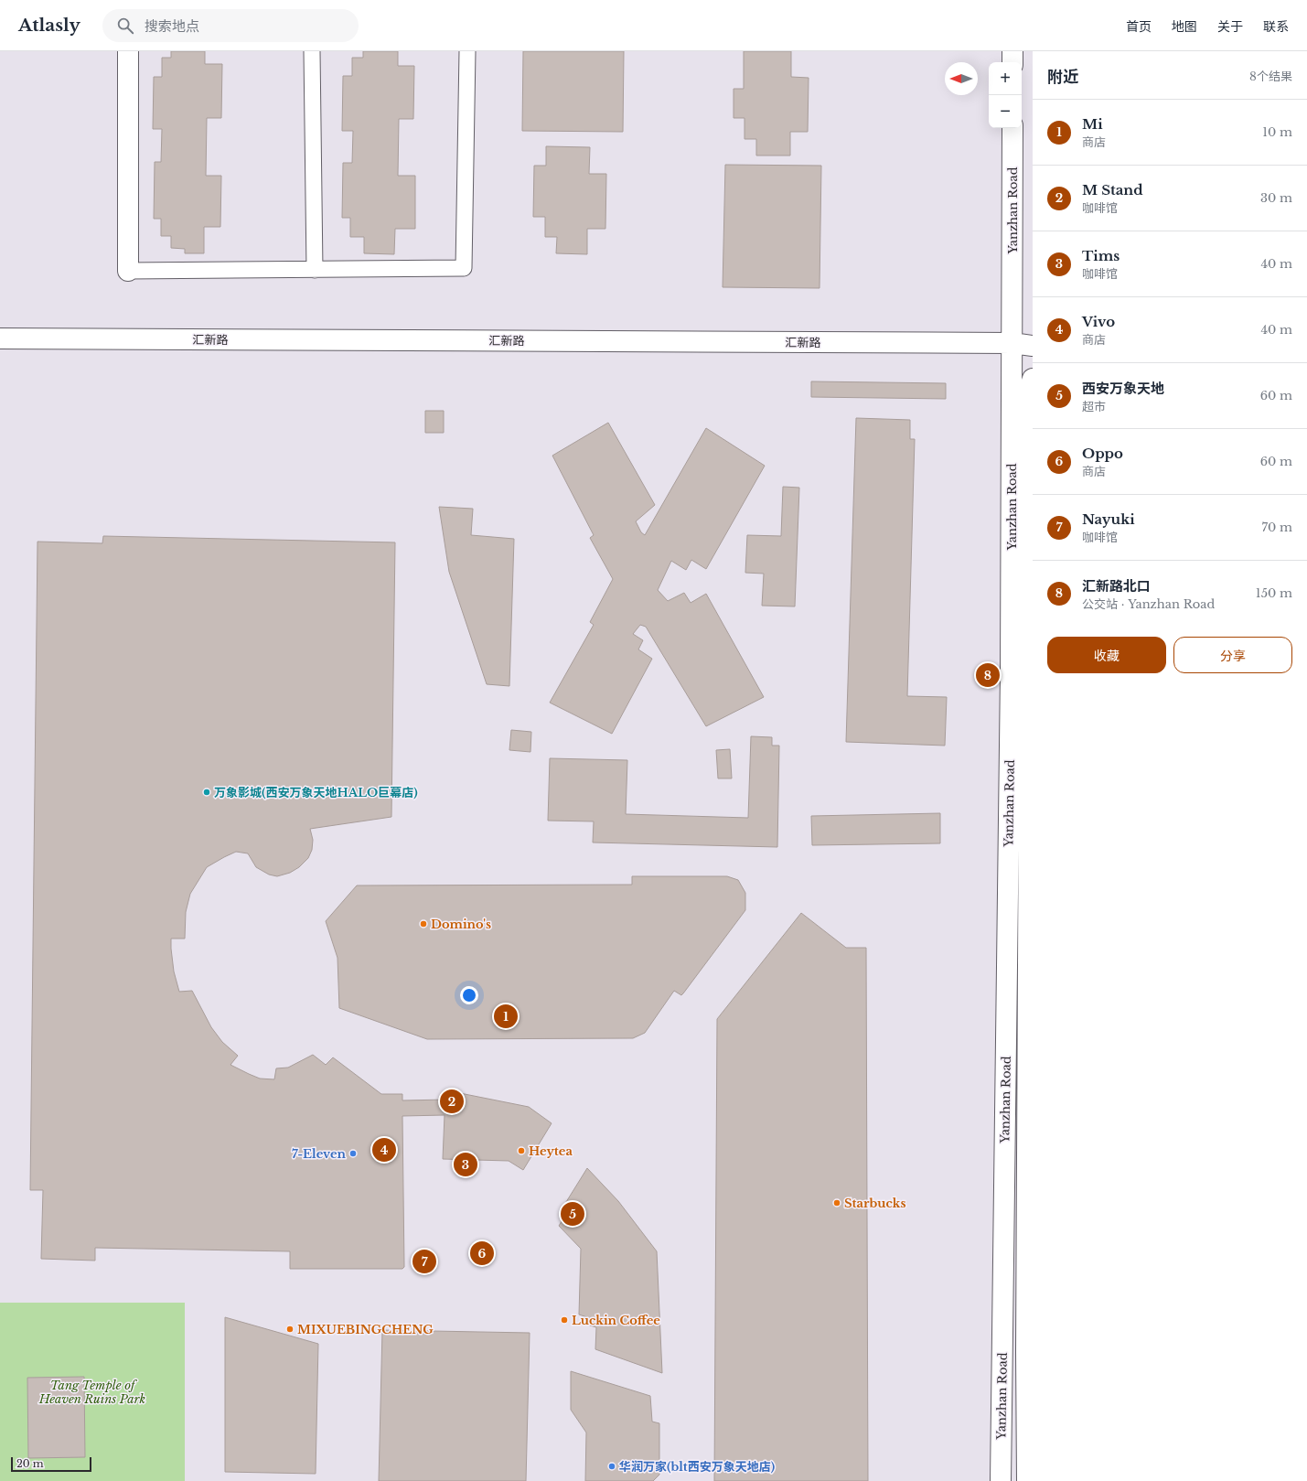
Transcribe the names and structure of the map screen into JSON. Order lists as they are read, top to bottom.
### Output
{
  "streets": {
    "main road": ["Yanzhan Road", "汇新路"]
  },
  "crossings": [
    ["Yanzhan Road", "汇新路"]
  ],
  "parks": ["Tang Temple of Heaven Ruins Park"],
  "places": [
    "万象影城(西安万象天地HALO巨幕店)",
    "Domino's",
    "Heytea",
    "7-Eleven",
    "Starbucks",
    "Luckin Coffee",
    "MIXUEBINGCHENG",
    "华润万家(blt西安万象天地店)"
  ],
  "scale_bar": "20 m",
  "north": "left",
  "page": {
    "header": "Atlasly",
    "search": "搜索地点",
    "nav": [
      "首页",
      "地图",
      "关于",
      "联系"
    ],
    "heading": ["附近", "8个结果"],
    "map_buttons": ["+", "−"],
    "list": [
      {
        "mark": "1",
        "name": "Mi",
        "note": "商店",
        "value": "10 m"
      },
      {
        "mark": "2",
        "name": "M Stand",
        "note": "咖啡馆",
        "value": "30 m"
      },
      {
        "mark": "3",
        "name": "Tims",
        "note": "咖啡馆",
        "value": "40 m"
      },
      {
        "mark": "4",
        "name": "Vivo",
        "note": "商店",
        "value": "40 m"
      },
      {
        "mark": "5",
        "name": "西安万象天地",
        "note": "超市",
        "value": "60 m"
      },
      {
        "mark": "6",
        "name": "Oppo",
        "note": "商店",
        "value": "60 m"
      },
      {
        "mark": "7",
        "name": "Nayuki",
        "note": "咖啡馆",
        "value": "70 m"
      },
      {
        "mark": "8",
        "name": "汇新路北口",
        "note": "公交站 · Yanzhan Road",
        "value": "150 m"
      }
    ],
    "buttons": ["收藏", "分享"],
    "pins": [
      "8",
      "1",
      "2",
      "4",
      "3",
      "5",
      "6",
      "7"
    ],
    "scale": "20 m"
  }
}
